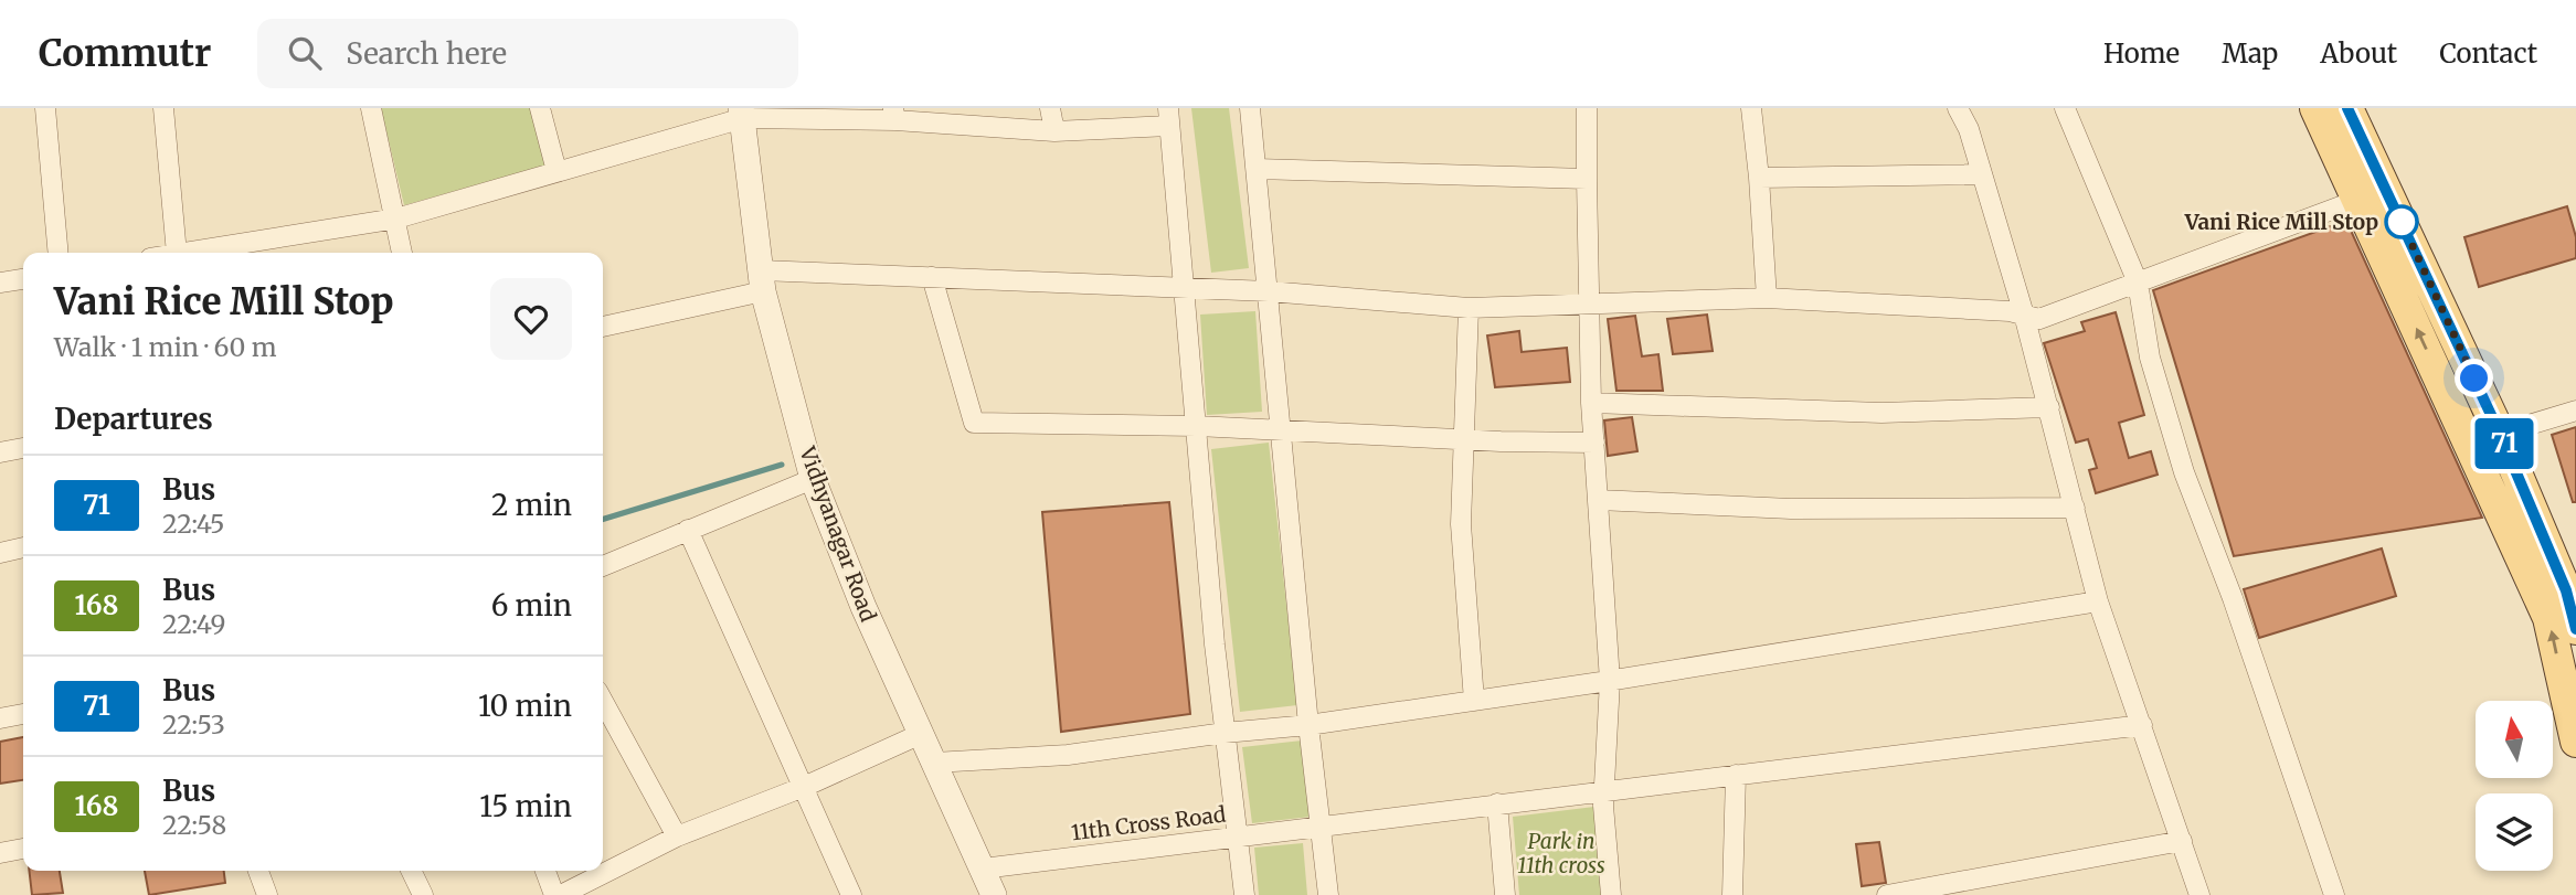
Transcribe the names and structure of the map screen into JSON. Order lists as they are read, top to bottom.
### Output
{
  "streets": {
    "street": ["Vidhyanagar Road", "11th Cross Road"]
  },
  "crossings": [
    ["Vidhyanagar Road", "11th Cross Road"]
  ],
  "parks": ["Park in 11th cross"],
  "places": ["Vani Rice Mill Stop"],
  "lines": ["bus line 71"],
  "north": "top",
  "page": {
    "header": "Commutr",
    "search": "Search here",
    "nav": [
      "Home",
      "Map",
      "About",
      "Contact"
    ],
    "on_map": "71",
    "heading": [
      ["Vani Rice Mill Stop", "Walk · 1 min · 60 m"],
      "Departures"
    ],
    "list": [
      {
        "mark": "71",
        "name": "Bus",
        "note": "22:45",
        "value": "2 min"
      },
      {
        "mark": "168",
        "name": "Bus",
        "note": "22:49",
        "value": "6 min"
      },
      {
        "mark": "71",
        "name": "Bus",
        "note": "22:53",
        "value": "10 min"
      },
      {
        "mark": "168",
        "name": "Bus",
        "note": "22:58",
        "value": "15 min"
      }
    ]
  }
}
